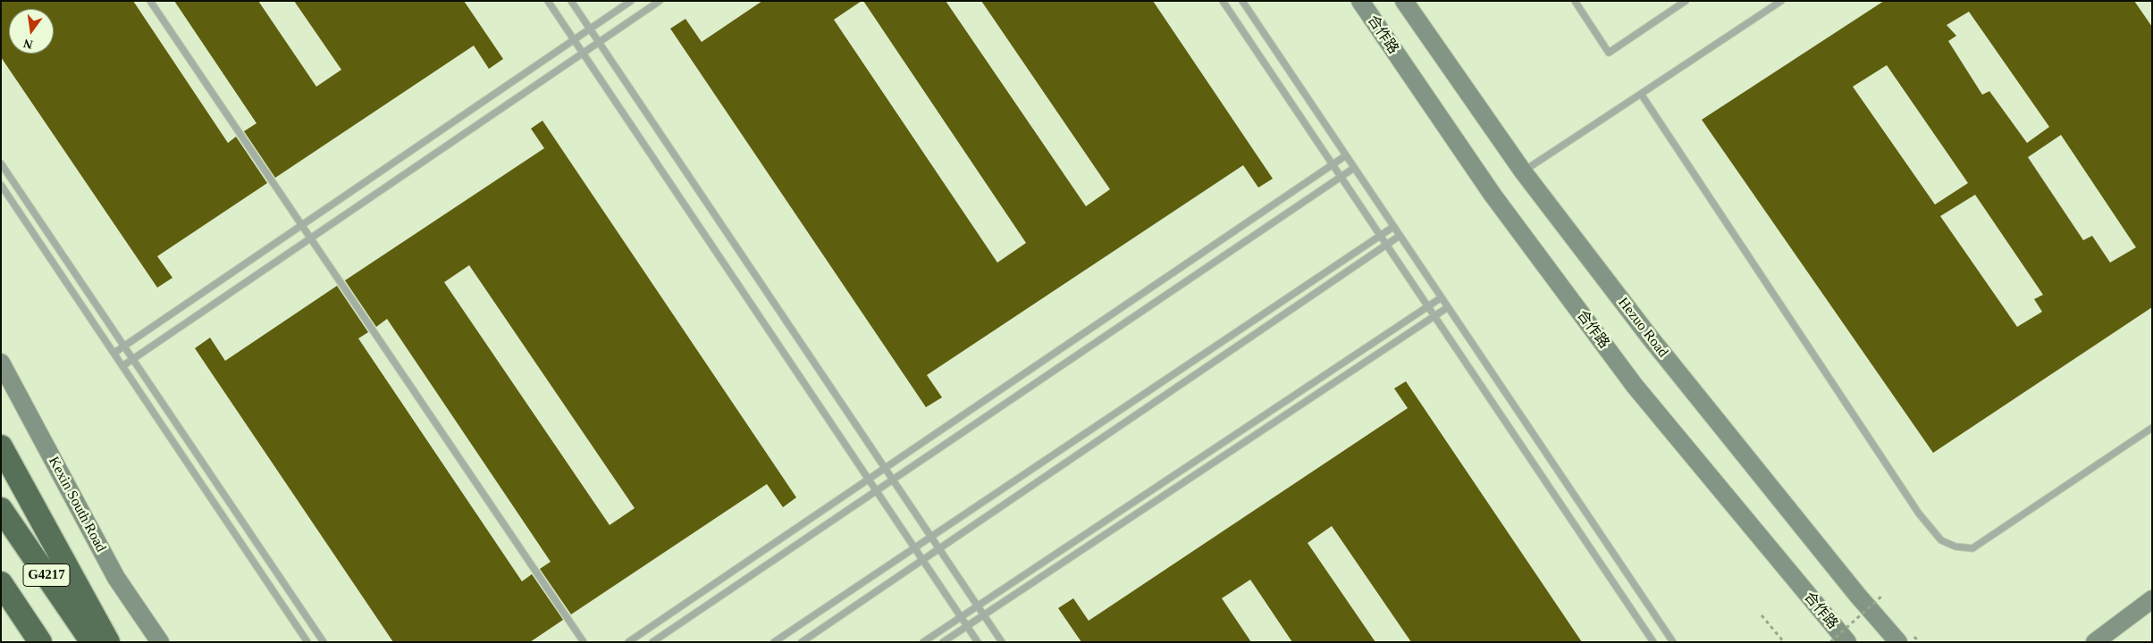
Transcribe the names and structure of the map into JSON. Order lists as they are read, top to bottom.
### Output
{
  "streets": {
    "highway": ["G4217"],
    "main road": ["合作路", "Hezuo Road", "Kexin South Road"]
  },
  "north": "bottom"
}
